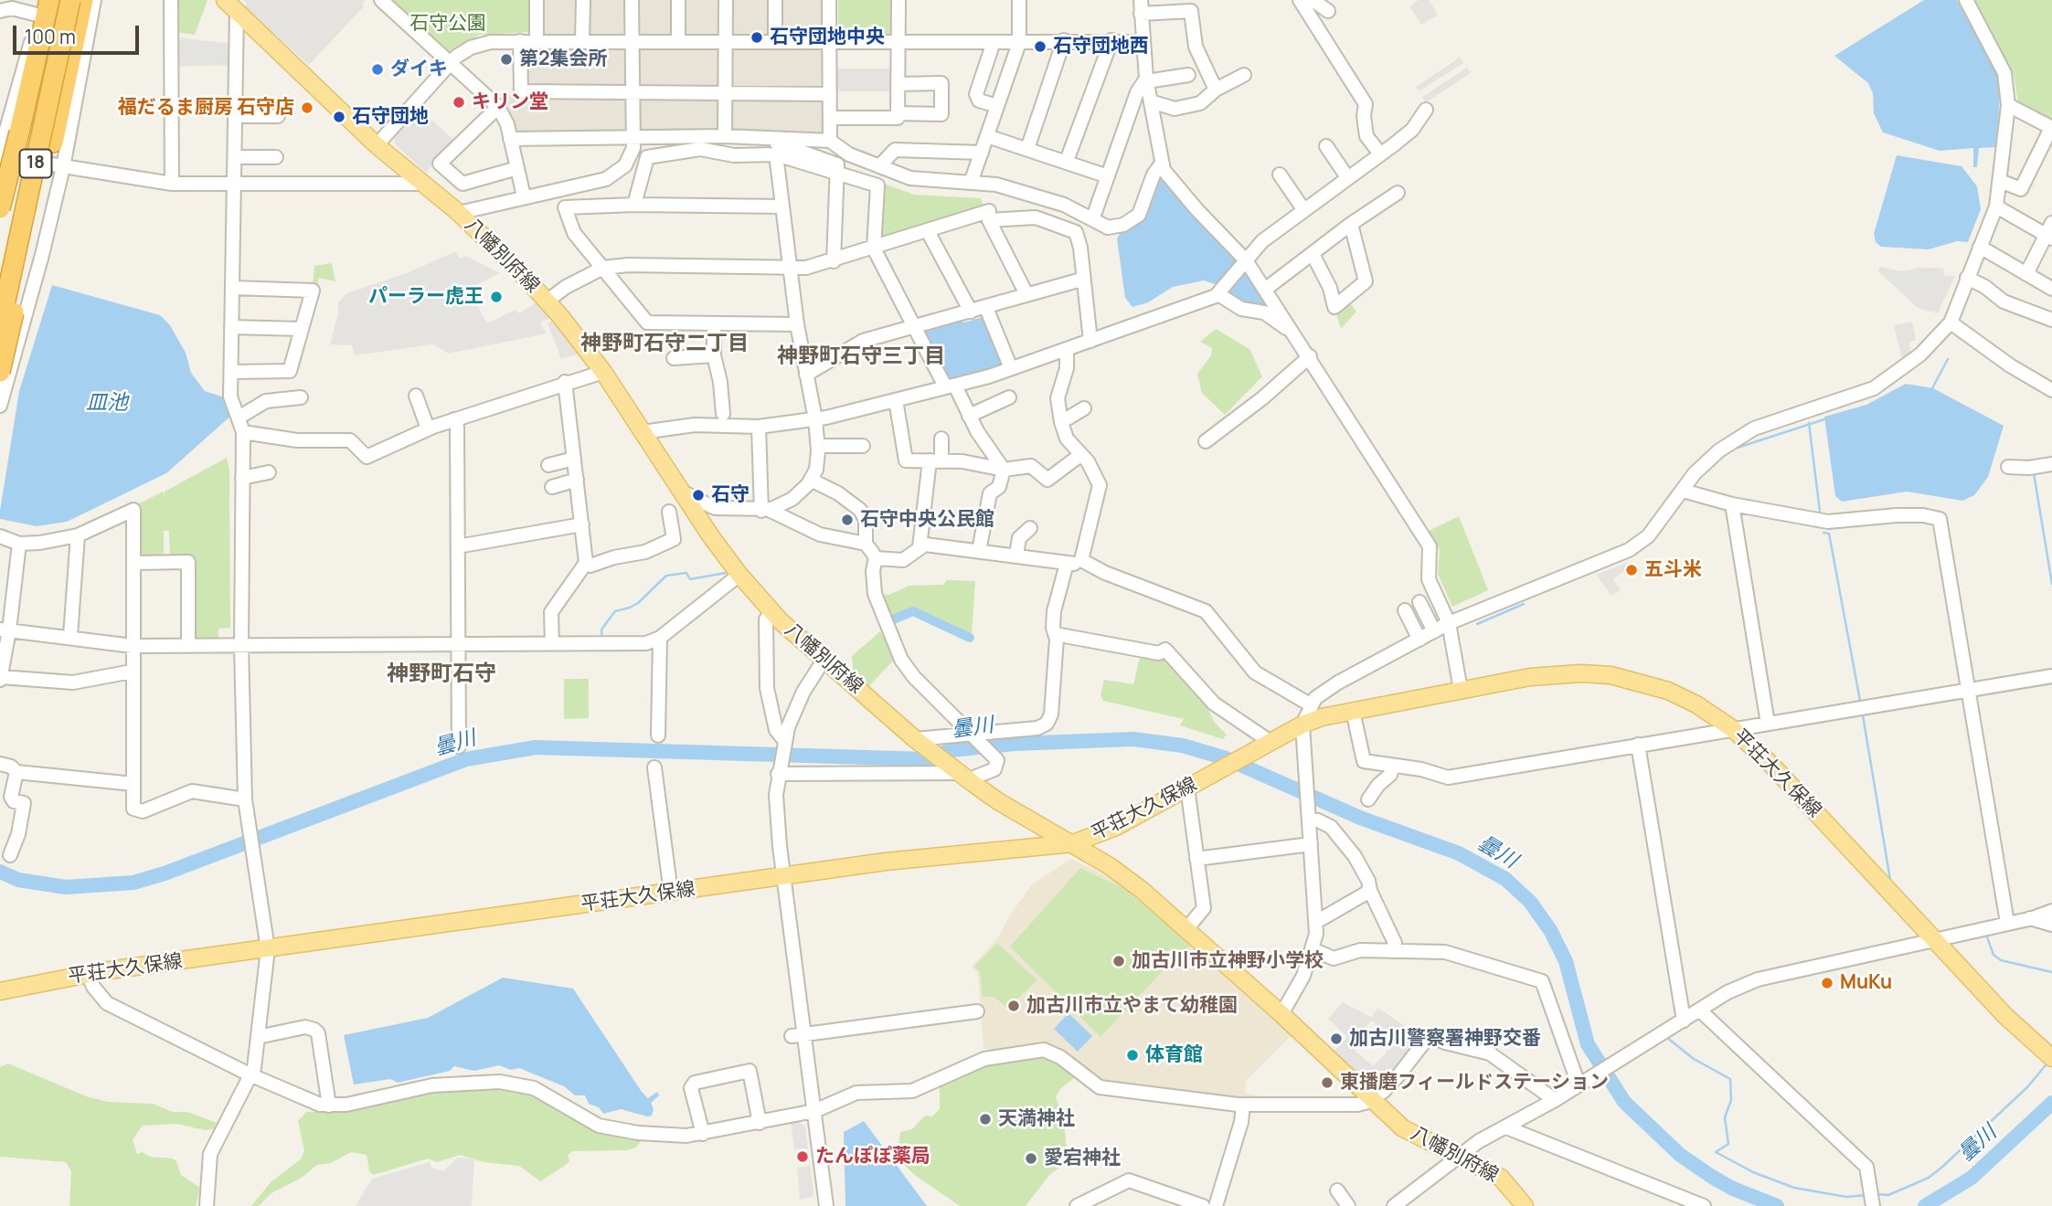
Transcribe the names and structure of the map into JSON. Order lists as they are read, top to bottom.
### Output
{
  "streets": {
    "highway": ["18"],
    "main road": ["八幡別府線", "平荘大久保線"]
  },
  "crossings": [
    ["八幡別府線", "平荘大久保線"]
  ],
  "districts": ["神野町石守二丁目", "神野町石守三丁目", "神野町石守"],
  "water": ["皿池", "曇川"],
  "parks": ["石守公園"],
  "places": [
    "石守団地中央",
    "石守団地西",
    "第2集会所",
    "ダイキ",
    "キリン堂",
    "福だるま厨房 石守店",
    "石守団地",
    "パーラー虎王",
    "石守",
    "石守中央公民館",
    "五斗米",
    "加古川市立神野小学校",
    "MuKu",
    "加古川市立やまて幼稚園",
    "加古川警察署神野交番",
    "体育館",
    "東播磨フィールドステーション",
    "天満神社",
    "たんぽぽ薬局",
    "愛宕神社"
  ],
  "scale_bar": "100 m"
}
